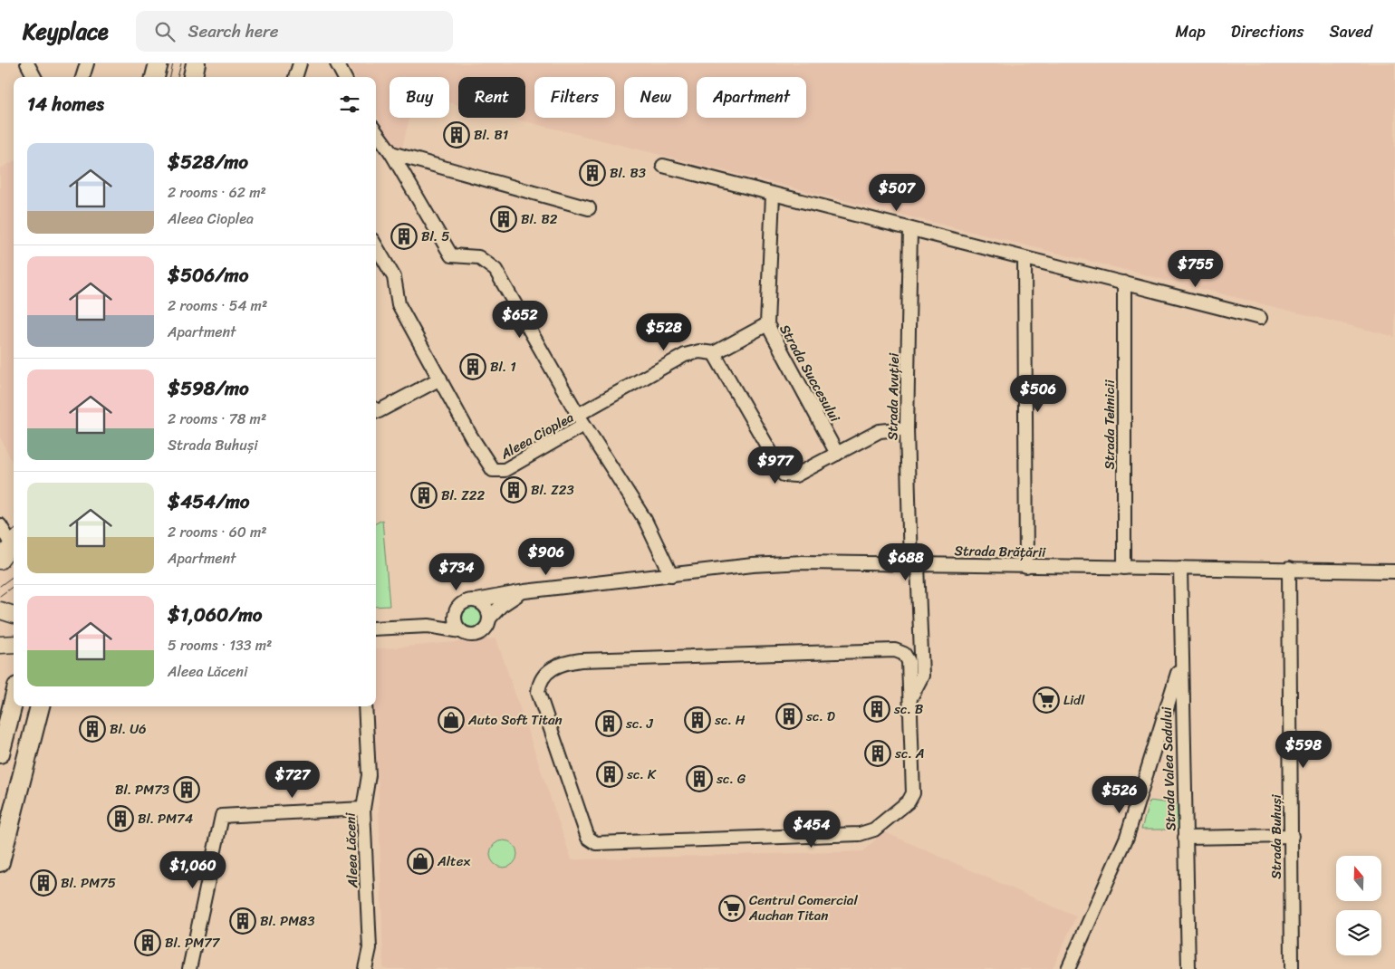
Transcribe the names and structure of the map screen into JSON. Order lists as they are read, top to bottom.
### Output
{
  "streets": {
    "street": [
      "Strada Succesului",
      "Strada Avuției",
      "Strada Tehnicii",
      "Aleea Cioplea",
      "Strada Brățării",
      "Strada Valea Sadului",
      "Strada Buhuși",
      "Aleea Lăceni"
    ]
  },
  "crossings": [
    ["Strada Succesului", "Aleea Cioplea"],
    ["Strada Avuției", "Strada Brățării"],
    ["Strada Tehnicii", "Strada Brățării"],
    ["Aleea Cioplea", "Strada Brățării"],
    ["Strada Brățării", "Strada Valea Sadului"],
    ["Strada Brățării", "Strada Buhuși"]
  ],
  "places": {
    "building": [
      "Bl. B1",
      "Bl. B3",
      "Bl. B2",
      "Bl. 5",
      "Bl. 1",
      "Bl. Z23",
      "Bl. Z22",
      "sc. B",
      "sc. D",
      "sc. H",
      "sc. J",
      "Bl. U6",
      "sc. A",
      "sc. K",
      "sc. G",
      "Bl. PM73",
      "Bl. PM74",
      "Bl. PM75",
      "Bl. PM83",
      "Bl. PM77"
    ],
    "supermarket": ["Lidl", "Centrul Comercial Auchan Titan"],
    "shop": ["Auto Soft Titan", "Altex"]
  },
  "north": "top",
  "page": {
    "header": "Keyplace",
    "search": "Search here",
    "nav": ["Map", "Directions", "Saved"],
    "chip": [
      "Buy",
      "Rent",
      "Filters",
      "New",
      "Apartment"
    ],
    "heading": "14 homes",
    "list": [
      {
        "name": "$528/mo",
        "note": "2 rooms · 62 m² · Aleea Cioplea"
      },
      {
        "name": "$506/mo",
        "note": "2 rooms · 54 m² · Apartment"
      },
      {
        "name": "$598/mo",
        "note": "2 rooms · 78 m² · Strada Buhuși"
      },
      {
        "name": "$454/mo",
        "note": "2 rooms · 60 m² · Apartment"
      },
      {
        "name": "$1,060/mo",
        "note": "5 rooms · 133 m² · Aleea Lăceni"
      }
    ],
    "price": [
      "$507",
      "$755",
      "$652",
      "$528",
      "$506",
      "$977",
      "$906",
      "$688",
      "$734",
      "$598",
      "$727",
      "$526",
      "$454",
      "$1,060"
    ]
  }
}
